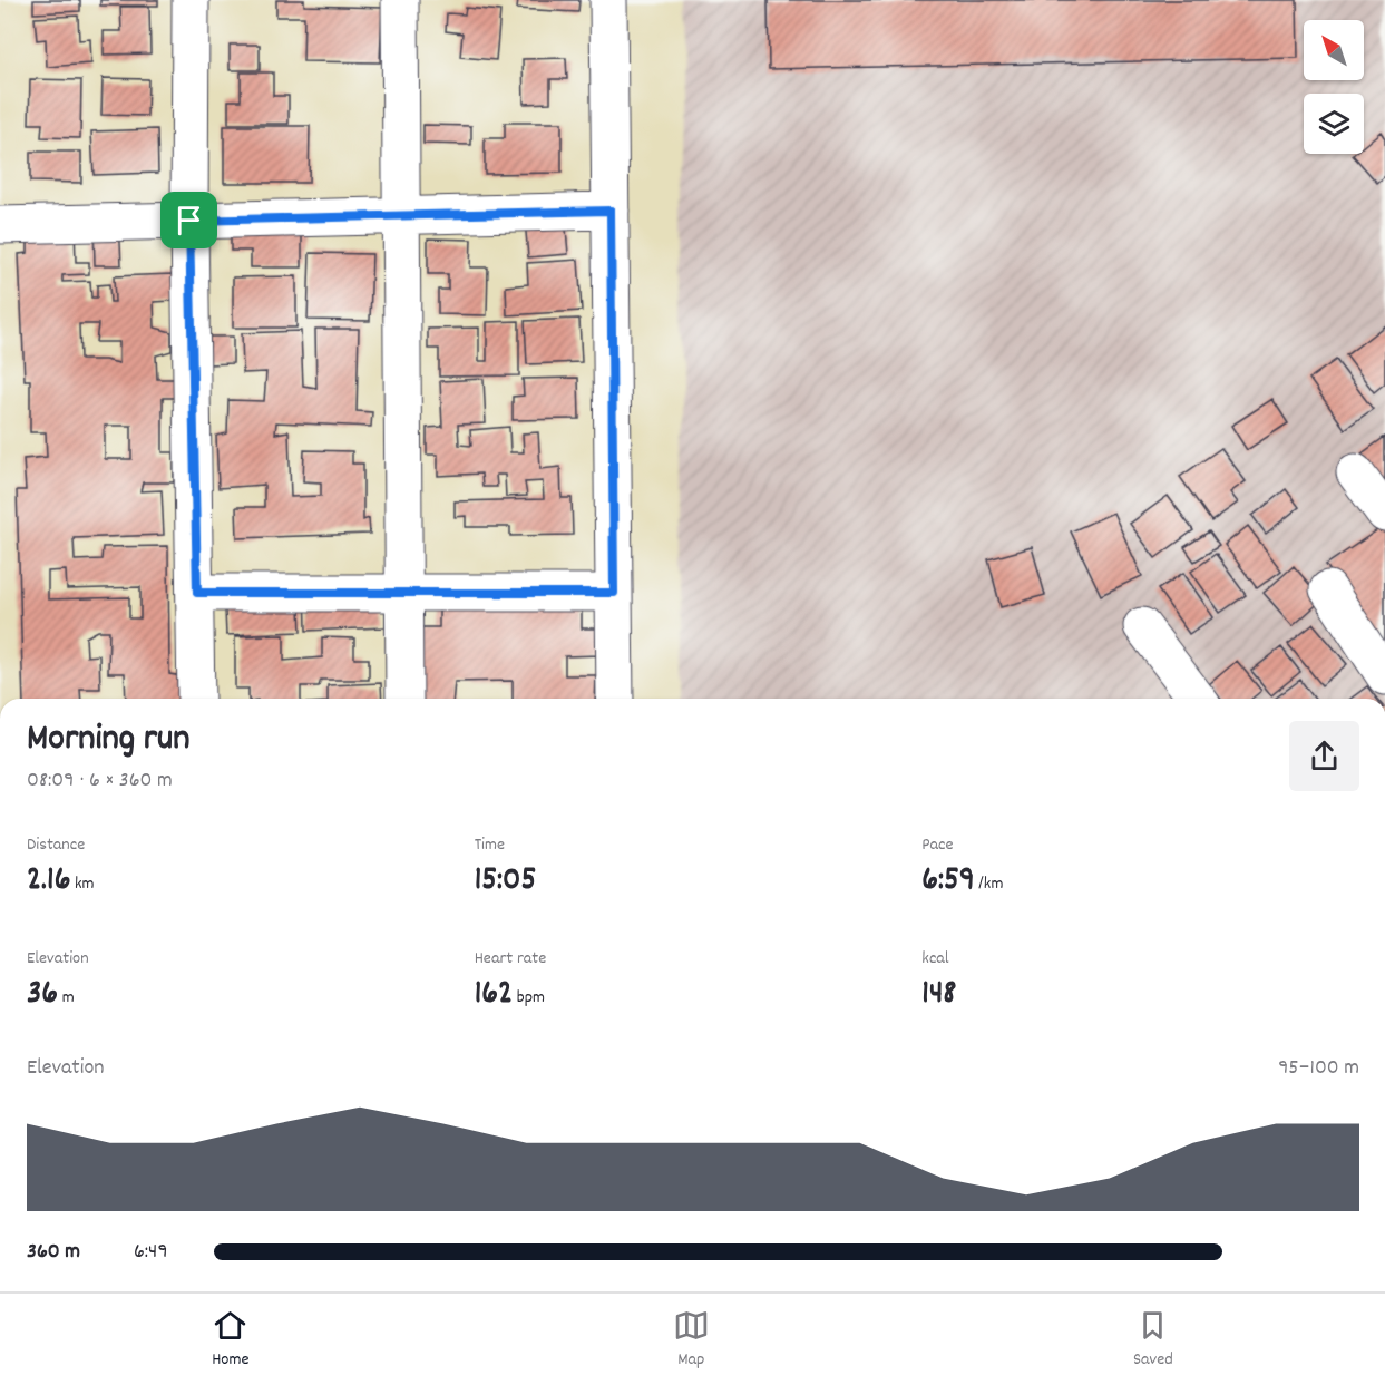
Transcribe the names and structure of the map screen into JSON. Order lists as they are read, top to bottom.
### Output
{
  "north": "top left",
  "page": {
    "heading": ["Morning run", "08:09 · 6 × 360 m"],
    "stats": [
      ["Distance", "2.16 km"],
      ["Time", "15:05"],
      ["Pace", "6:59 /km"],
      ["Elevation", "36 m"],
      ["Heart rate", "162 bpm"],
      ["kcal", "148"]
    ],
    "chart": ["Elevation", "95–100 m"],
    "list": [
      {
        "name": "360 m",
        "note": "6:49"
      }
    ],
    "tabs": ["Home", "Map", "Saved"]
  }
}
